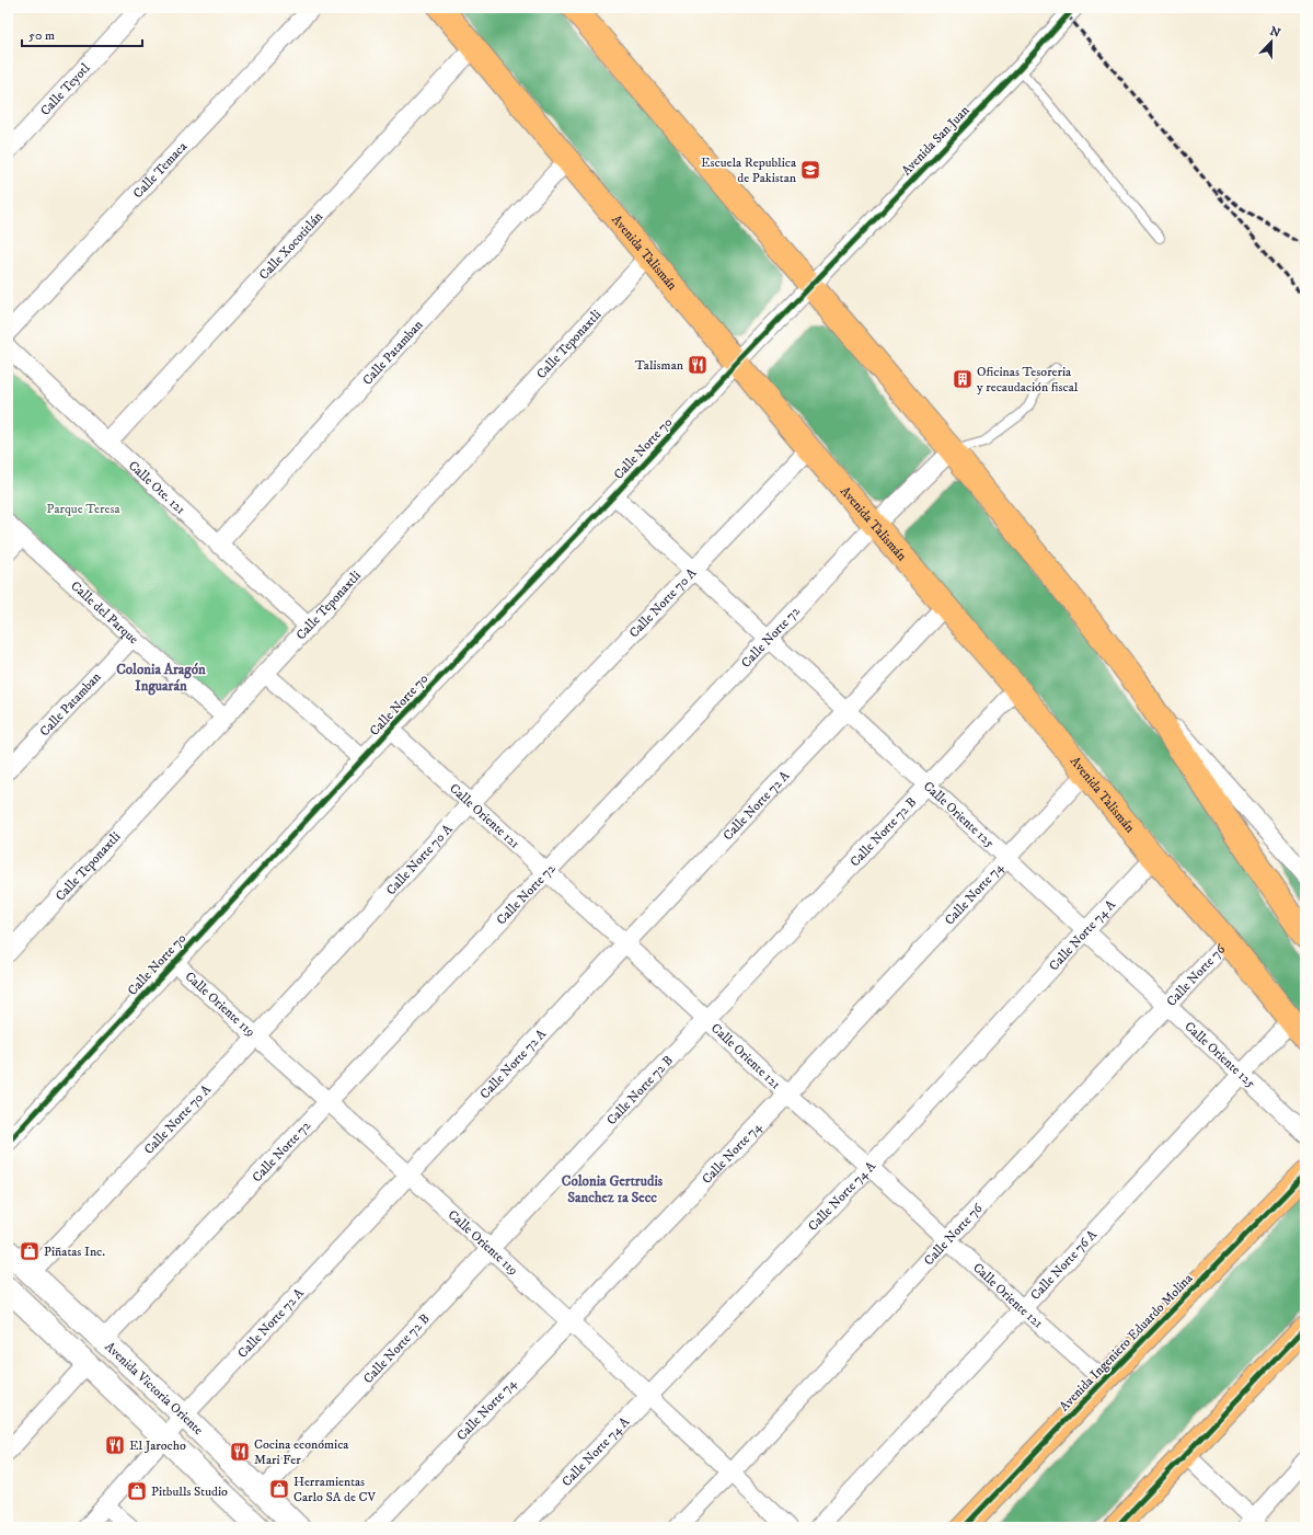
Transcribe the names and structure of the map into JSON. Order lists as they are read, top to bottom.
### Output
{
  "streets": {
    "main road": ["Avenida Talismán", "Avenida Ingeniero Eduardo Molina"],
    "street": [
      "Calle Teyotl",
      "Avenida San Juan",
      "Calle Temaca",
      "Calle Xocotitlán",
      "Calle Teponaxtli",
      "Calle Patamban",
      "Calle Norte 70",
      "Calle Ote. 121",
      "Calle Norte 70 A",
      "Calle del Parque",
      "Calle Norte 72",
      "Calle Norte 72 A",
      "Calle Oriente 125",
      "Calle Oriente 121",
      "Calle Norte 72 B",
      "Calle Norte 74",
      "Calle Norte 74 A",
      "Calle Norte 76",
      "Calle Oriente 119",
      "Calle Norte 76 A",
      "Avenida Victoria Oriente"
    ]
  },
  "crossings": [
    ["Avenida San Juan", "Calle Norte 70"],
    ["Calle Xocotitlán", "Avenida Talismán"],
    ["Calle Xocotitlán", "Calle Ote. 121"],
    ["Avenida Talismán", "Calle Teponaxtli"],
    ["Avenida Talismán", "Calle Patamban"],
    ["Avenida Talismán", "Calle Norte 70"],
    ["Avenida Talismán", "Calle Norte 70 A"],
    ["Avenida Talismán", "Calle Norte 72"],
    ["Avenida Talismán", "Calle Norte 72 A"],
    ["Avenida Talismán", "Calle Norte 72 B"],
    ["Avenida Talismán", "Calle Norte 74"],
    ["Avenida Talismán", "Calle Norte 74 A"],
    ["Avenida Talismán", "Calle Norte 76"],
    ["Avenida Talismán", "Calle Norte 76 A"],
    ["Calle Teponaxtli", "Calle Ote. 121"],
    ["Calle Teponaxtli", "Calle del Parque"],
    ["Calle Patamban", "Calle Ote. 121"],
    ["Calle Patamban", "Calle del Parque"],
    ["Calle Norte 70", "Calle Oriente 125"],
    ["Calle Norte 70", "Calle Oriente 121"],
    ["Calle Norte 70", "Calle Oriente 119"],
    ["Calle Norte 70 A", "Calle Oriente 125"],
    ["Calle Norte 70 A", "Calle Oriente 121"],
    ["Calle Norte 70 A", "Calle Oriente 119"],
    ["Calle Norte 70 A", "Avenida Victoria Oriente"],
    ["Calle Norte 72", "Calle Oriente 125"],
    ["Calle Norte 72", "Calle Oriente 121"],
    ["Calle Norte 72", "Calle Oriente 119"],
    ["Calle Norte 72", "Avenida Victoria Oriente"],
    ["Calle Norte 72 A", "Calle Oriente 125"],
    ["Calle Norte 72 A", "Calle Oriente 121"],
    ["Calle Norte 72 A", "Calle Oriente 119"],
    ["Calle Norte 72 A", "Avenida Victoria Oriente"],
    ["Calle Oriente 125", "Calle Norte 72 B"],
    ["Calle Oriente 125", "Calle Norte 74"],
    ["Calle Oriente 125", "Calle Norte 74 A"],
    ["Calle Oriente 125", "Calle Norte 76"],
    ["Calle Oriente 125", "Calle Norte 76 A"],
    ["Calle Oriente 121", "Calle Norte 72 B"],
    ["Calle Oriente 121", "Calle Norte 74"],
    ["Calle Oriente 121", "Calle Norte 74 A"],
    ["Calle Oriente 121", "Calle Norte 76"],
    ["Calle Oriente 121", "Calle Norte 76 A"],
    ["Calle Oriente 121", "Avenida Ingeniero Eduardo Molina"],
    ["Calle Norte 72 B", "Calle Oriente 119"],
    ["Calle Norte 72 B", "Avenida Victoria Oriente"],
    ["Calle Norte 74", "Calle Oriente 119"],
    ["Calle Norte 74 A", "Calle Oriente 119"],
    ["Calle Norte 76", "Calle Oriente 119"]
  ],
  "districts": ["Colonia Aragón Inguarán", "Colonia Gertrudis Sanchez 1a Secc"],
  "parks": ["Parque Teresa"],
  "places": {
    "school or university": ["Escuela Republica de Pakistan"],
    "restaurant": ["Talisman", "El Jarocho", "Cocina económica Mari Fer"],
    "building": ["Oficinas Tesoreria y recaudación fiscal"],
    "shop": ["Piñatas Inc.", "Herramientas Carlo SA de CV", "Pitbulls Studio"]
  },
  "scale_bar": "50 m",
  "north": "top"
}
